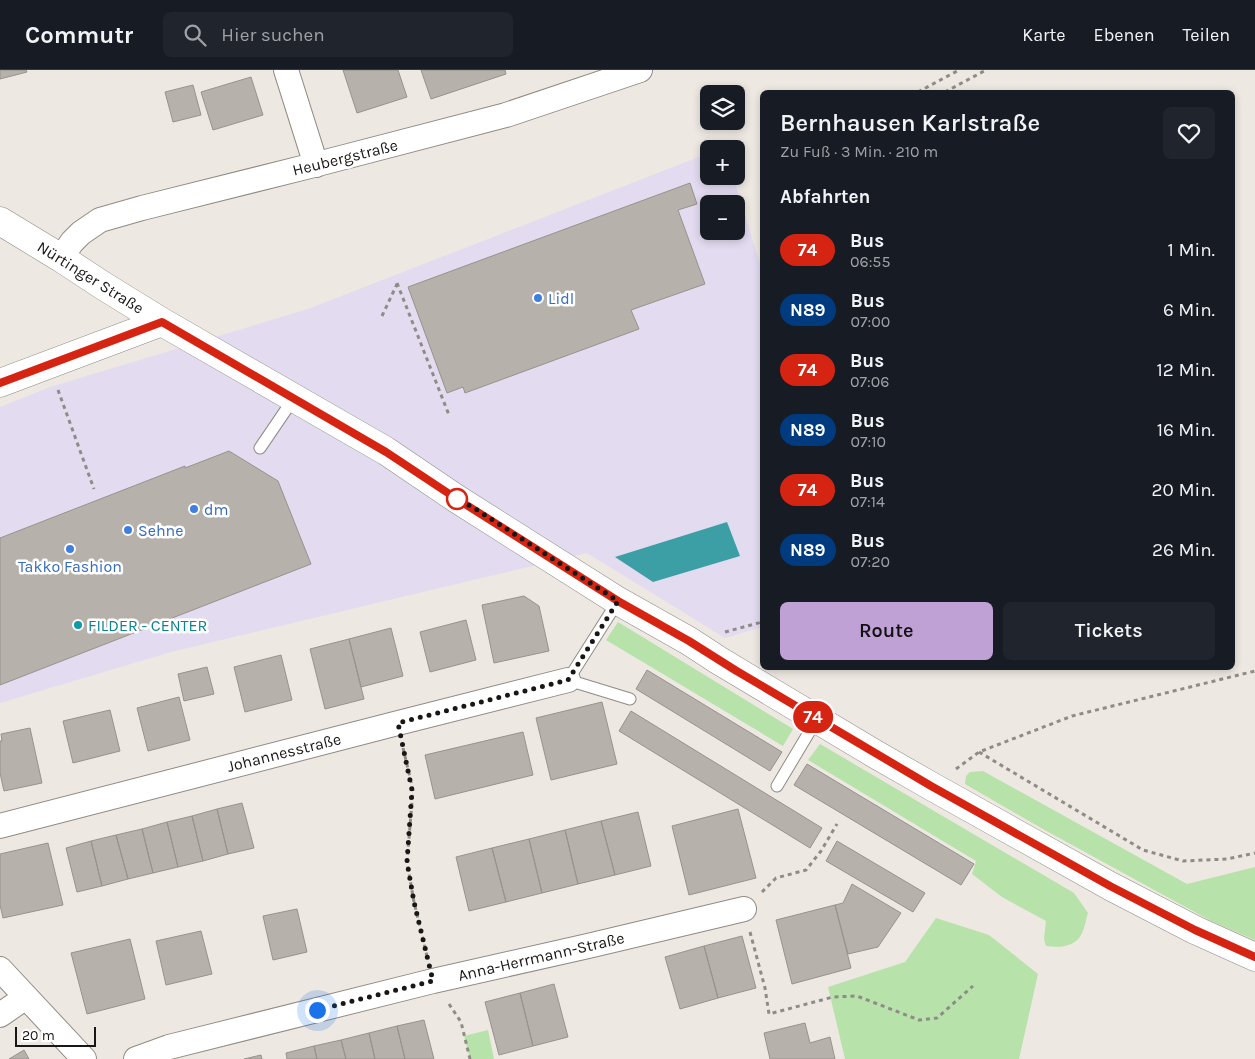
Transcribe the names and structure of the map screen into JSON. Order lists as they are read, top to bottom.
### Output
{
  "streets": {
    "main road": ["Nürtinger Straße"],
    "street": ["Heubergstraße", "Johannesstraße", "Anna-Herrmann-Straße"]
  },
  "crossings": [
    ["Heubergstraße", "Nürtinger Straße"]
  ],
  "places": [
    "Lidl",
    "dm",
    "Sehne",
    "Takko Fashion",
    "FILDER - CENTER"
  ],
  "lines": ["bus line 74"],
  "scale_bar": "20 m",
  "page": {
    "header": "Commutr",
    "search": "Hier suchen",
    "nav": ["Karte", "Ebenen", "Teilen"],
    "on_map": "74",
    "map_buttons": ["+", "−"],
    "heading": [
      ["Bernhausen Karlstraße", "Zu Fuß · 3 Min. · 210 m"],
      "Abfahrten"
    ],
    "list": [
      {
        "mark": "74",
        "name": "Bus",
        "note": "06:55",
        "value": "1 Min."
      },
      {
        "mark": "N89",
        "name": "Bus",
        "note": "07:00",
        "value": "6 Min."
      },
      {
        "mark": "74",
        "name": "Bus",
        "note": "07:06",
        "value": "12 Min."
      },
      {
        "mark": "N89",
        "name": "Bus",
        "note": "07:10",
        "value": "16 Min."
      },
      {
        "mark": "74",
        "name": "Bus",
        "note": "07:14",
        "value": "20 Min."
      },
      {
        "mark": "N89",
        "name": "Bus",
        "note": "07:20",
        "value": "26 Min."
      }
    ],
    "buttons": ["Route", "Tickets"],
    "scale": "20 m"
  }
}
